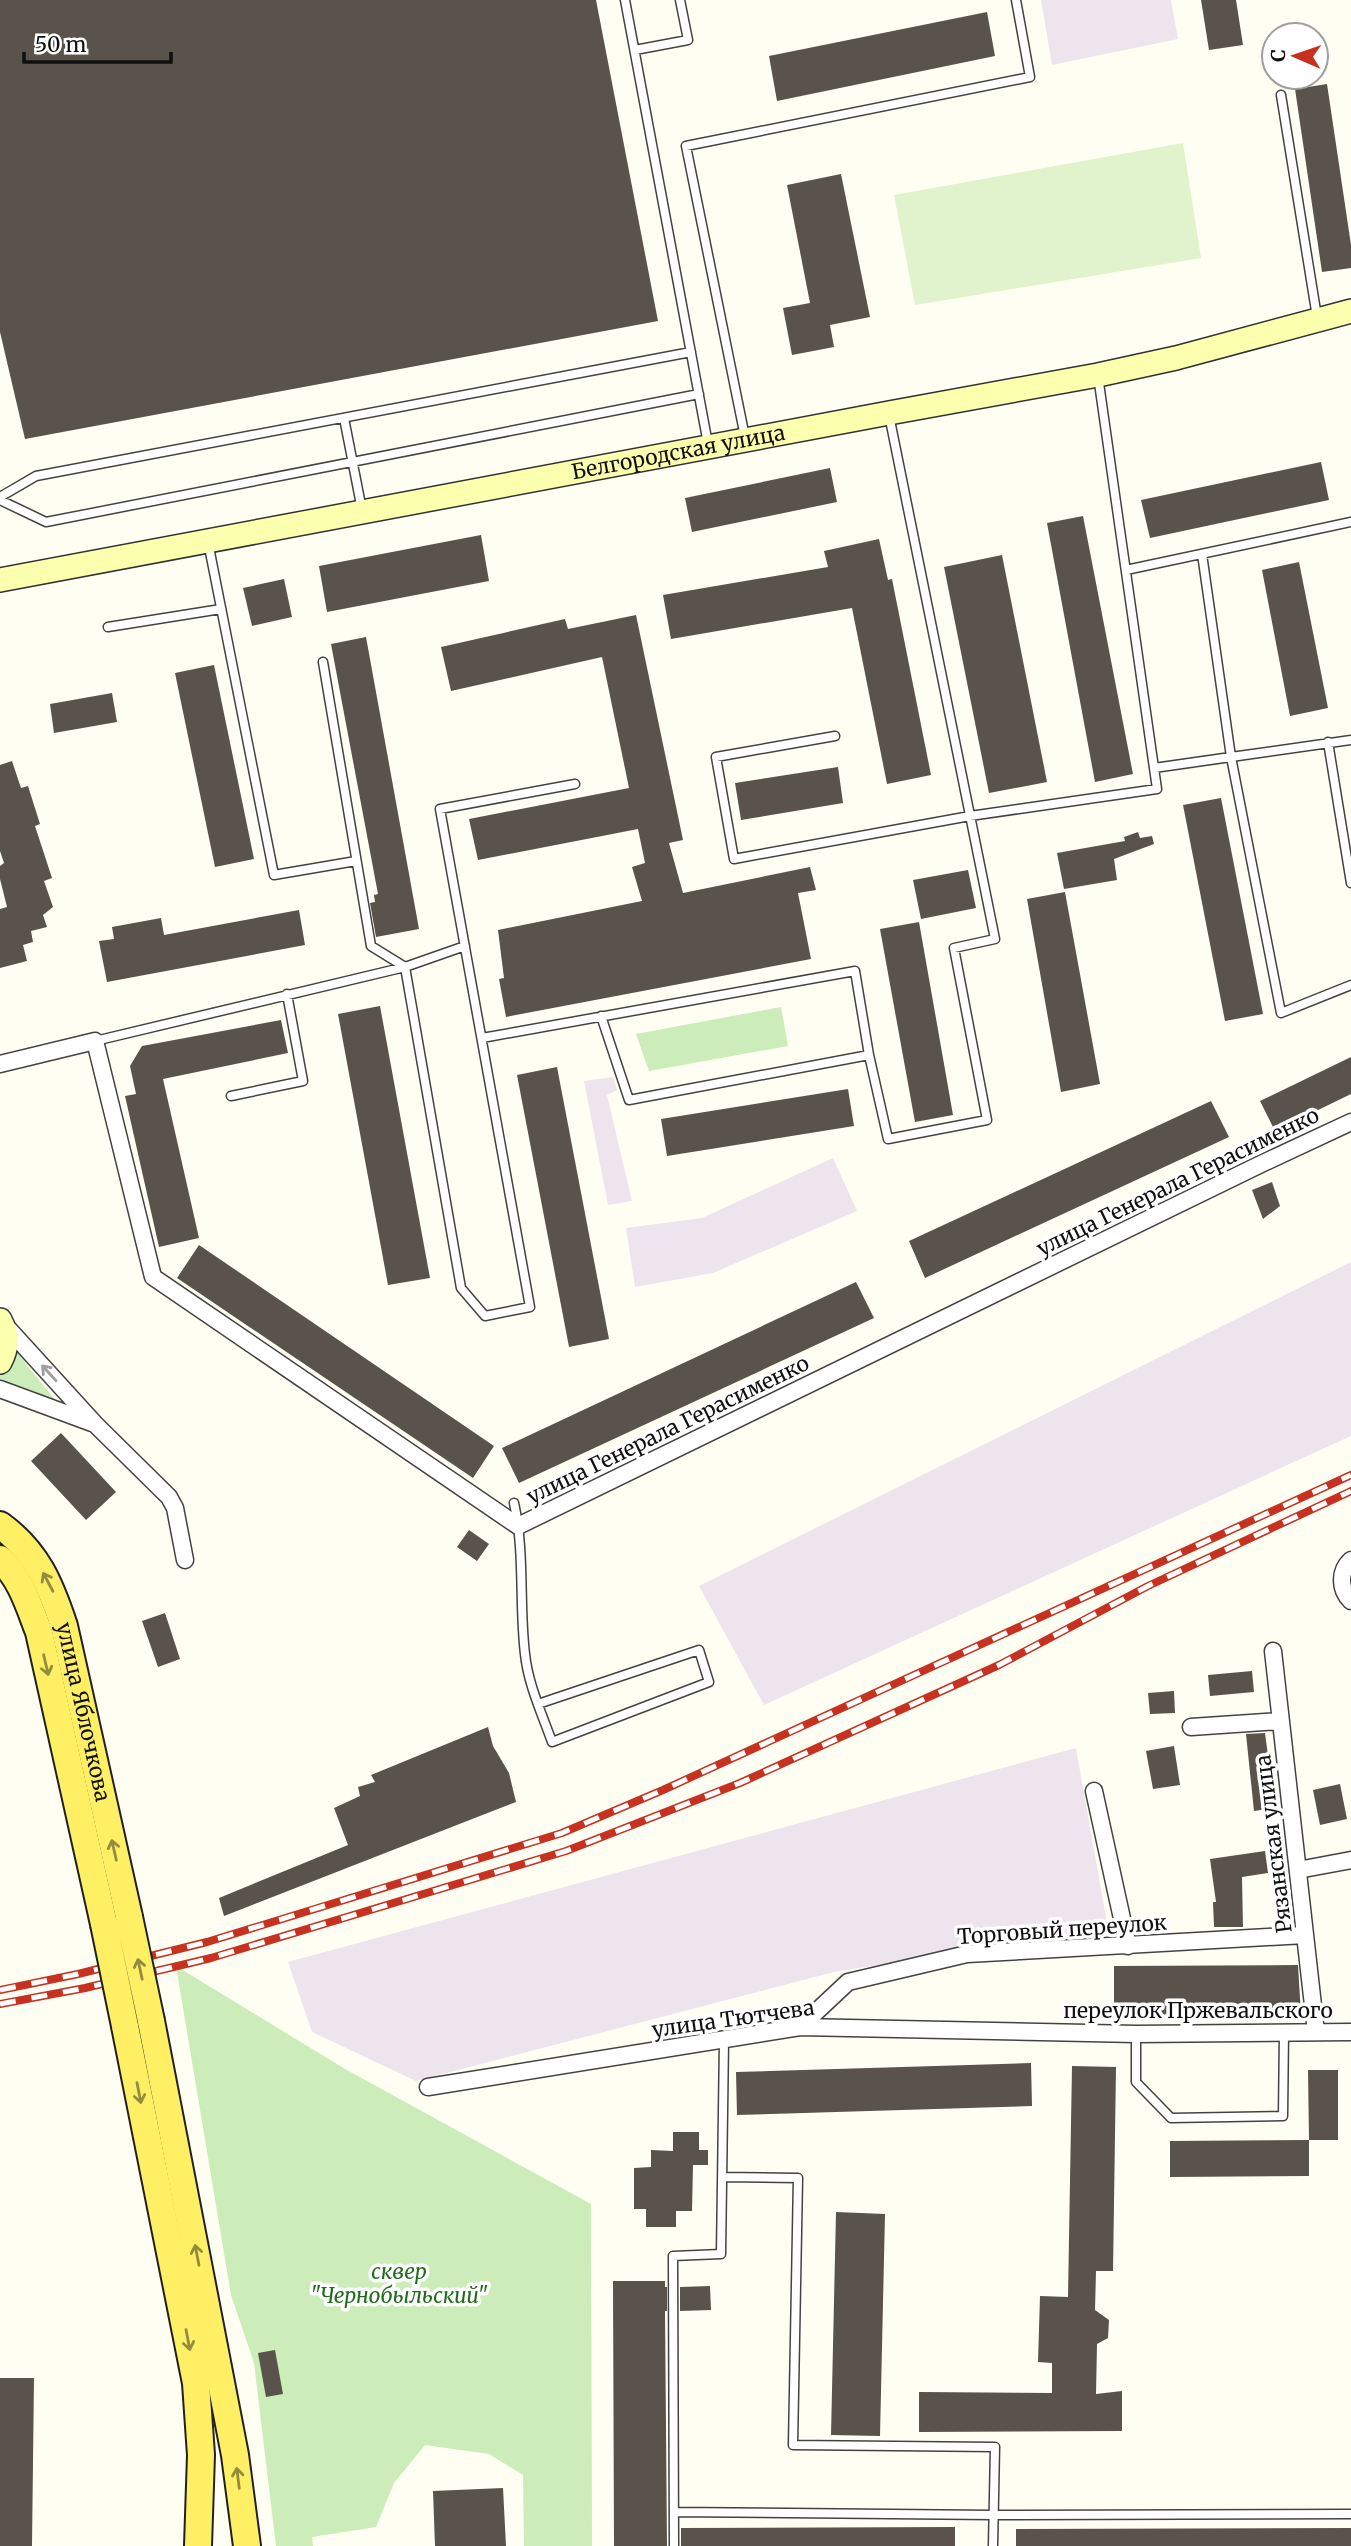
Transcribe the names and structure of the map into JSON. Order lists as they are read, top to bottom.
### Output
{
  "streets": {
    "main road": ["Белгородская улица", "улица Яблочкова"],
    "street": [
      "улица Генерала Герасименко",
      "Рязанская улица",
      "Торговый переулок",
      "переулок Пржевальского",
      "улица Тютчева"
    ]
  },
  "crossings": [
    ["Рязанская улица", "Торговый переулок"],
    ["Рязанская улица", "переулок Пржевальского"],
    ["Торговый переулок", "улица Тютчева"],
    ["переулок Пржевальского", "улица Тютчева"]
  ],
  "parks": ["сквер \"Чернобыльский\""],
  "scale_bar": "50 m",
  "north": "left"
}
